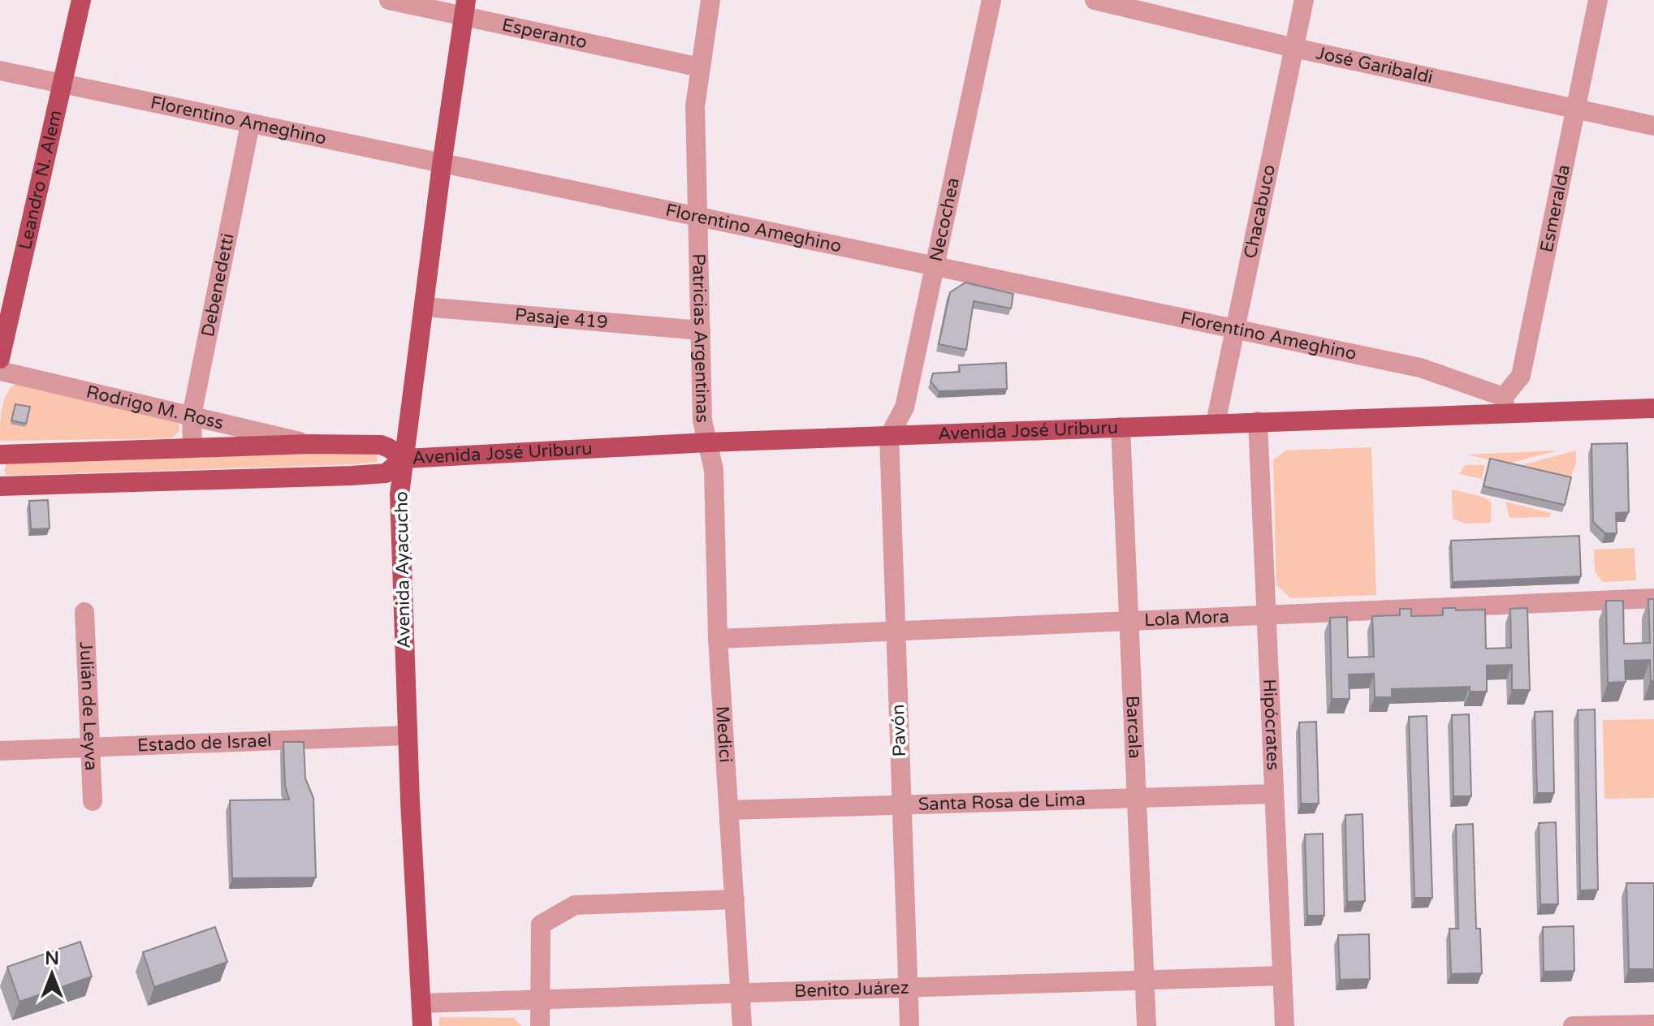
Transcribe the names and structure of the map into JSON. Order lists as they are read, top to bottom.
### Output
{
  "streets": {
    "main road": ["Leandro N. Alem", "Avenida José Uriburu", "Avenida Ayacucho"],
    "street": [
      "Esperanto",
      "José Garibaldi",
      "Florentino Ameghino",
      "Esmeralda",
      "Chacabuco",
      "Necochea",
      "Debenedetti",
      "Pasaje 419",
      "Patricias Argentinas",
      "Rodrigo M. Ross",
      "Lola Mora",
      "Julián de Leyva",
      "Hipócrates",
      "Barcala",
      "Pavón",
      "Medici",
      "Estado de Israel",
      "Santa Rosa de Lima",
      "Benito Juárez"
    ]
  },
  "crossings": [
    ["Esperanto", "Patricias Argentinas"],
    ["Esperanto", "Avenida Ayacucho"],
    ["José Garibaldi", "Esmeralda"],
    ["José Garibaldi", "Chacabuco"],
    ["Florentino Ameghino", "Leandro N. Alem"],
    ["Florentino Ameghino", "Esmeralda"],
    ["Florentino Ameghino", "Chacabuco"],
    ["Florentino Ameghino", "Necochea"],
    ["Florentino Ameghino", "Debenedetti"],
    ["Florentino Ameghino", "Patricias Argentinas"],
    ["Florentino Ameghino", "Avenida José Uriburu"],
    ["Florentino Ameghino", "Avenida Ayacucho"],
    ["Esmeralda", "Avenida José Uriburu"],
    ["Chacabuco", "Avenida José Uriburu"],
    ["Necochea", "Avenida José Uriburu"],
    ["Necochea", "Pavón"],
    ["Debenedetti", "Rodrigo M. Ross"],
    ["Debenedetti", "Avenida José Uriburu"],
    ["Pasaje 419", "Patricias Argentinas"],
    ["Pasaje 419", "Avenida Ayacucho"],
    ["Patricias Argentinas", "Avenida José Uriburu"],
    ["Patricias Argentinas", "Medici"],
    ["Rodrigo M. Ross", "Avenida José Uriburu"],
    ["Avenida José Uriburu", "Avenida Ayacucho"],
    ["Avenida José Uriburu", "Hipócrates"],
    ["Avenida José Uriburu", "Barcala"],
    ["Avenida José Uriburu", "Pavón"],
    ["Avenida José Uriburu", "Medici"],
    ["Avenida Ayacucho", "Estado de Israel"],
    ["Avenida Ayacucho", "Benito Juárez"],
    ["Lola Mora", "Hipócrates"],
    ["Lola Mora", "Barcala"],
    ["Lola Mora", "Pavón"],
    ["Lola Mora", "Medici"],
    ["Julián de Leyva", "Estado de Israel"],
    ["Hipócrates", "Santa Rosa de Lima"],
    ["Hipócrates", "Benito Juárez"],
    ["Barcala", "Santa Rosa de Lima"],
    ["Barcala", "Benito Juárez"],
    ["Pavón", "Santa Rosa de Lima"],
    ["Pavón", "Benito Juárez"],
    ["Medici", "Santa Rosa de Lima"],
    ["Medici", "Benito Juárez"]
  ],
  "north": "top"
}
